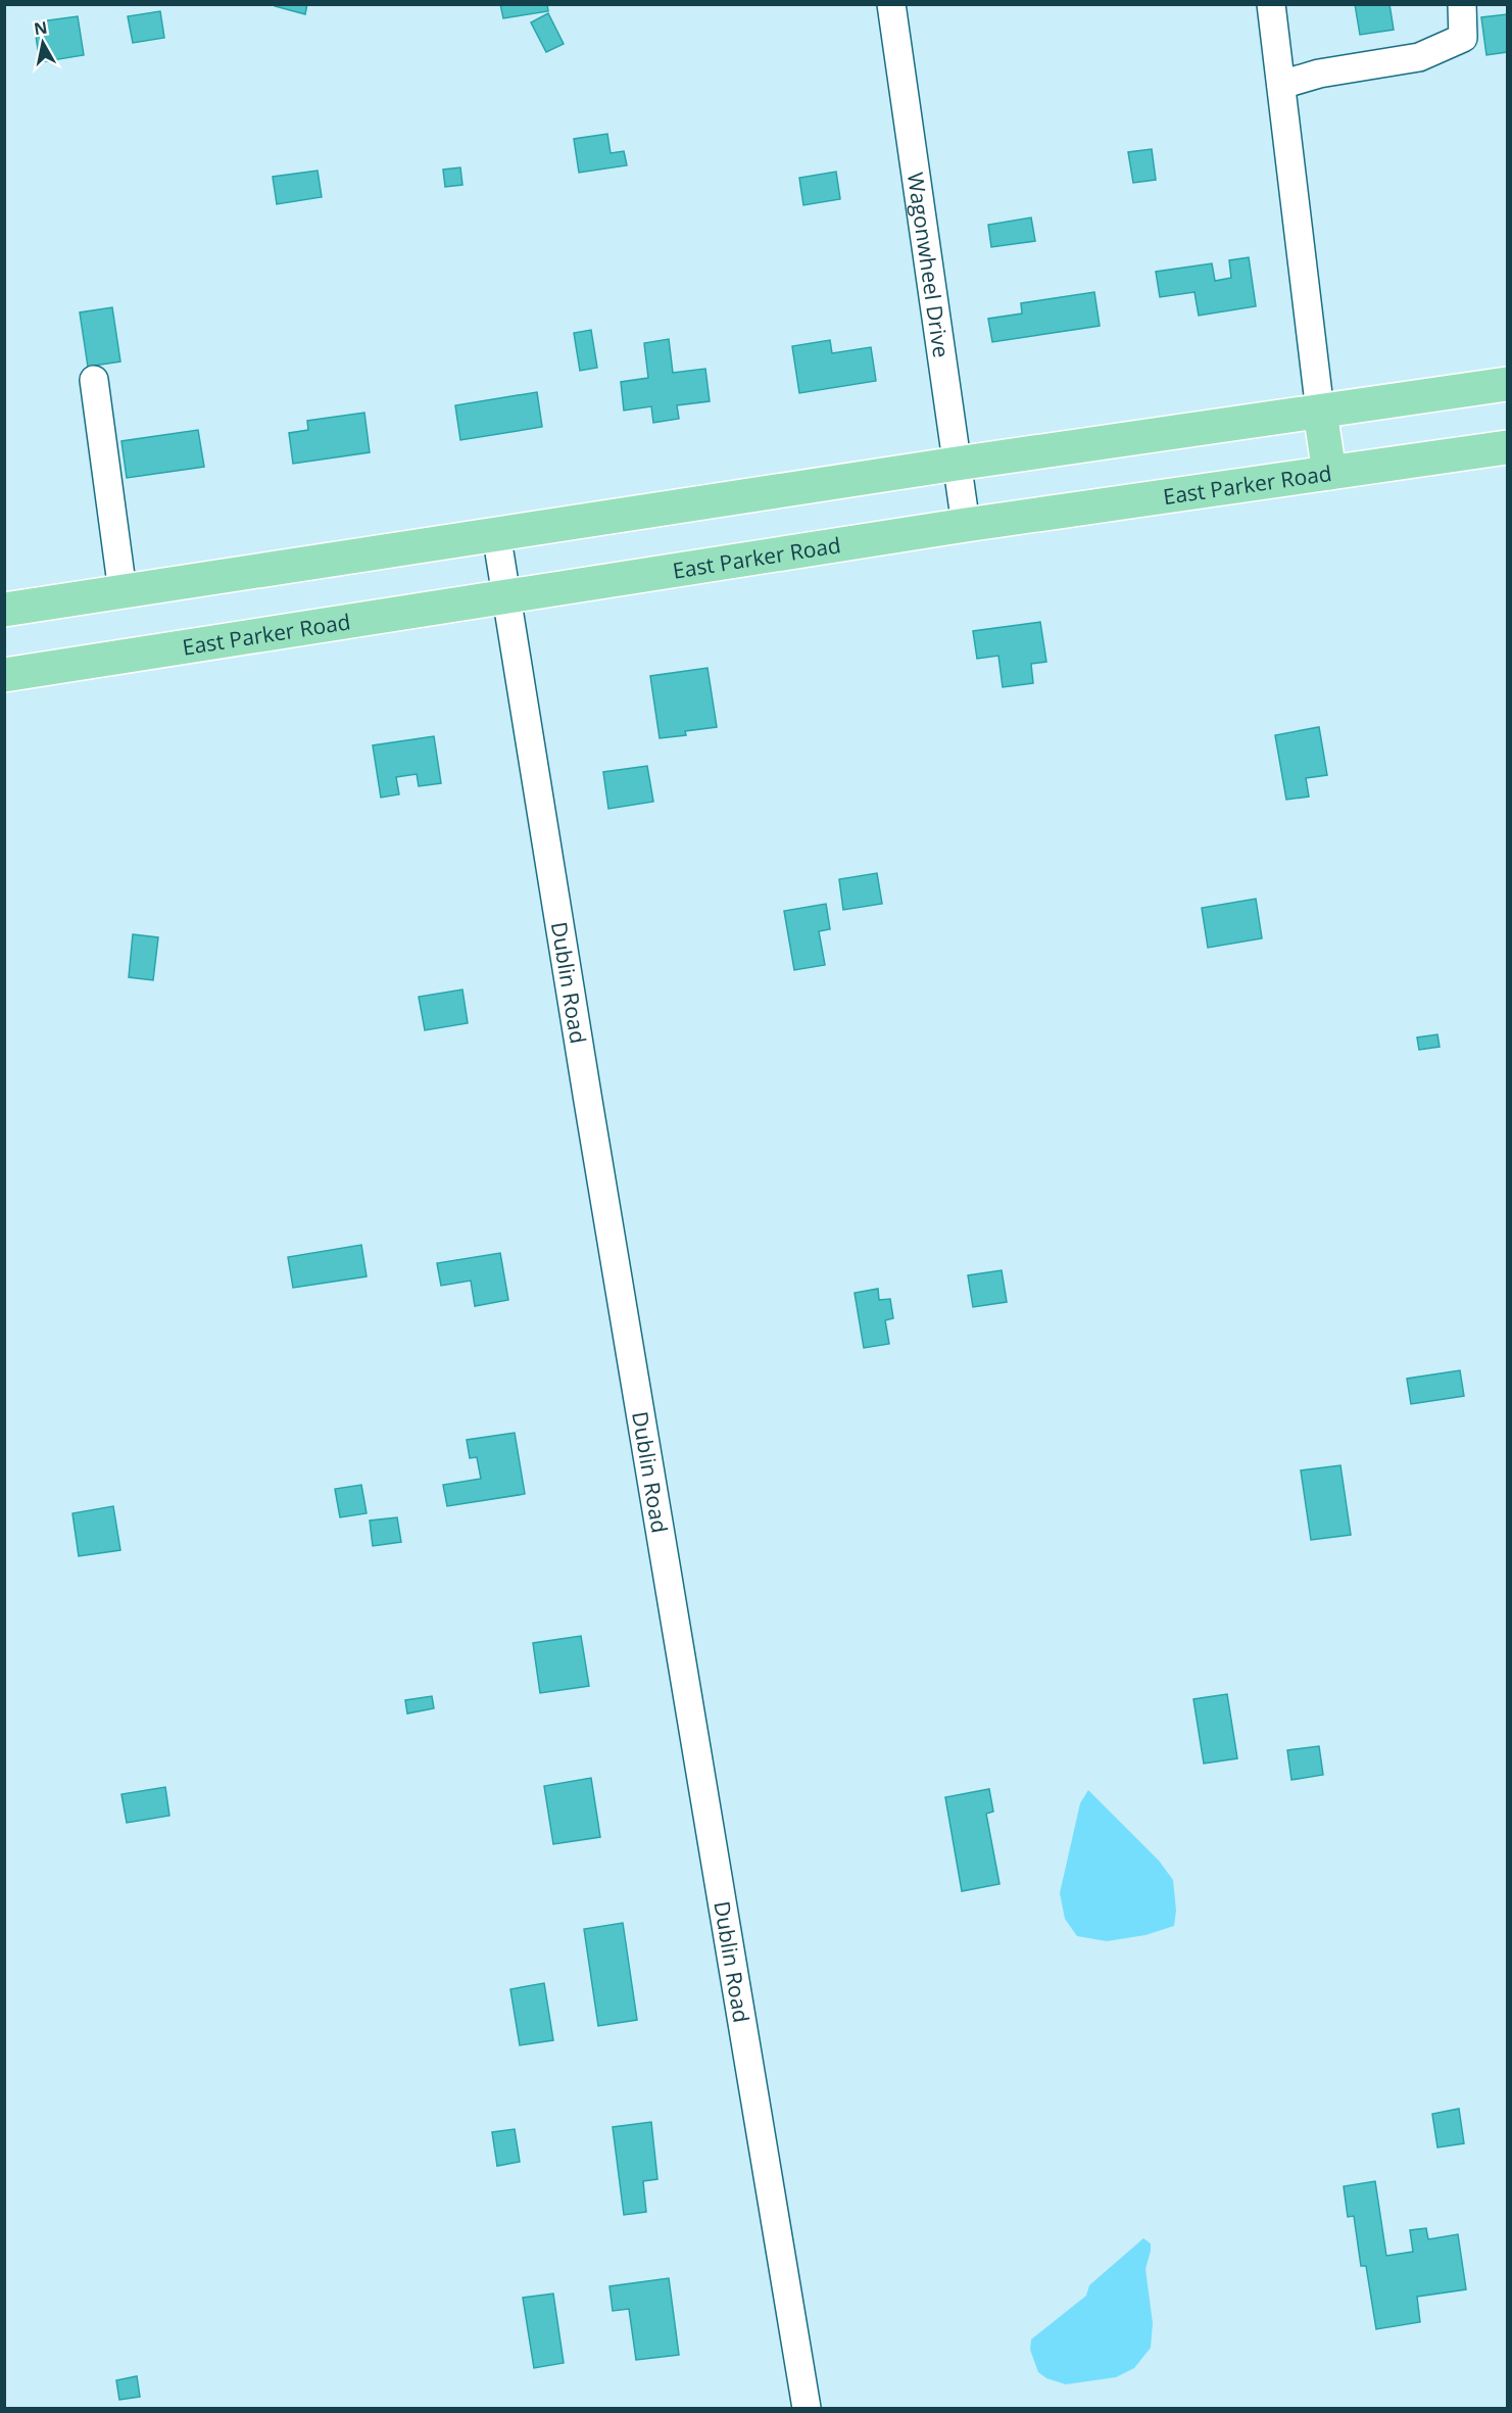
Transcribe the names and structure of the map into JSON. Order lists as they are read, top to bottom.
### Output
{
  "streets": {
    "main road": ["East Parker Road"],
    "street": ["Wagonwheel Drive", "Dublin Road"]
  },
  "crossings": [
    ["Wagonwheel Drive", "East Parker Road"],
    ["East Parker Road", "Dublin Road"]
  ],
  "north": "top"
}
